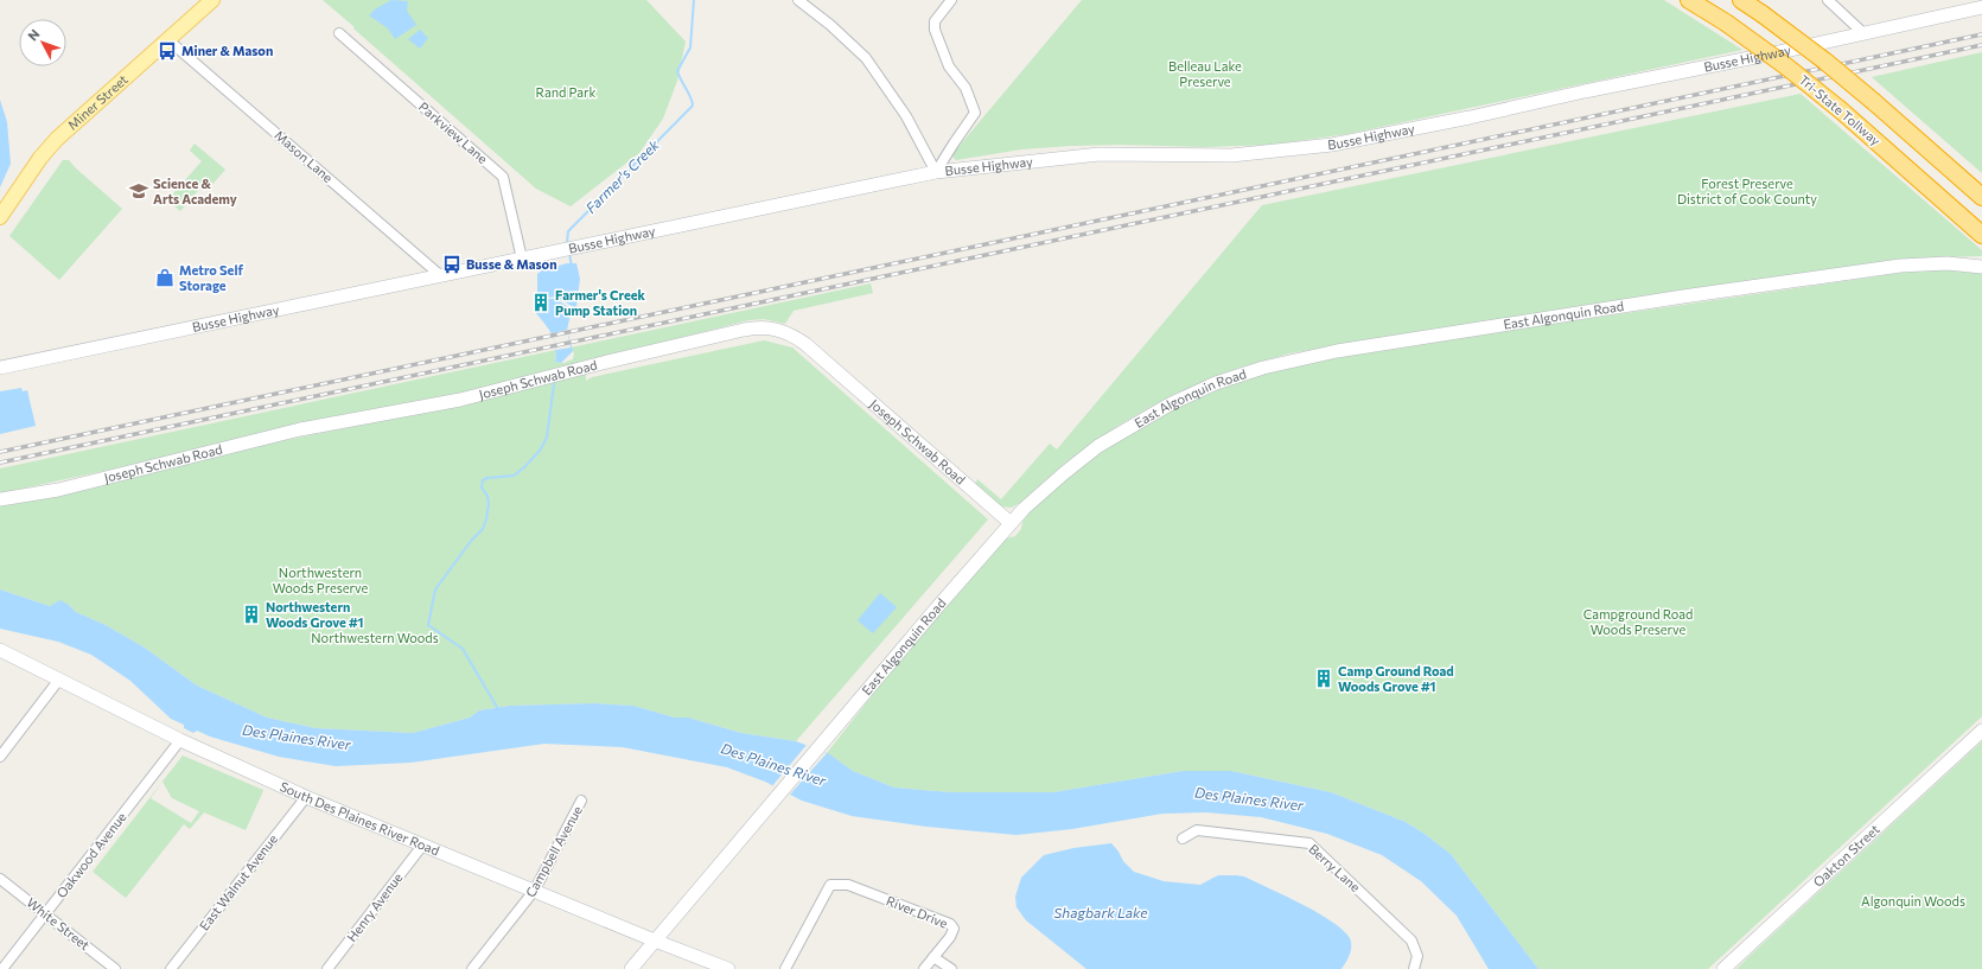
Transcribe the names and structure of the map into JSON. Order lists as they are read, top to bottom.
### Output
{
  "streets": {
    "highway": ["Tri-State Tollway"],
    "main road": [
      "Busse Highway",
      "Miner Street",
      "East Algonquin Road",
      "Joseph Schwab Road",
      "South Des Plaines River Road",
      "Oakton Street"
    ],
    "street": [
      "Parkview Lane",
      "Mason Lane",
      "Campbell Avenue",
      "Oakwood Avenue",
      "Berry Lane",
      "East Walnut Avenue",
      "Henry Avenue",
      "River Drive",
      "White Street"
    ]
  },
  "crossings": [
    ["Busse Highway", "Parkview Lane"],
    ["Busse Highway", "Mason Lane"],
    ["Miner Street", "Mason Lane"],
    ["East Algonquin Road", "Joseph Schwab Road"],
    ["East Algonquin Road", "South Des Plaines River Road"],
    ["South Des Plaines River Road", "Campbell Avenue"],
    ["South Des Plaines River Road", "Oakwood Avenue"],
    ["South Des Plaines River Road", "East Walnut Avenue"],
    ["South Des Plaines River Road", "Henry Avenue"],
    ["Oakwood Avenue", "White Street"]
  ],
  "water": ["Farmer's Creek", "Des Plaines River", "Shagbark Lake"],
  "parks": [
    "Belleau Lake Preserve",
    "Rand Park",
    "Forest Preserve District of Cook County",
    "Northwestern Woods Preserve",
    "Campground Road Woods Preserve",
    "Northwestern Woods",
    "Algonquin Woods"
  ],
  "places": {
    "bus stop": ["Miner & Mason", "Busse & Mason"],
    "school or university": ["Science & Arts Academy"],
    "shop": ["Metro Self Storage"],
    "building": ["Farmer's Creek Pump Station", "Northwestern Woods Grove #1", "Camp Ground Road Woods Grove #1"]
  },
  "north": "top left"
}
